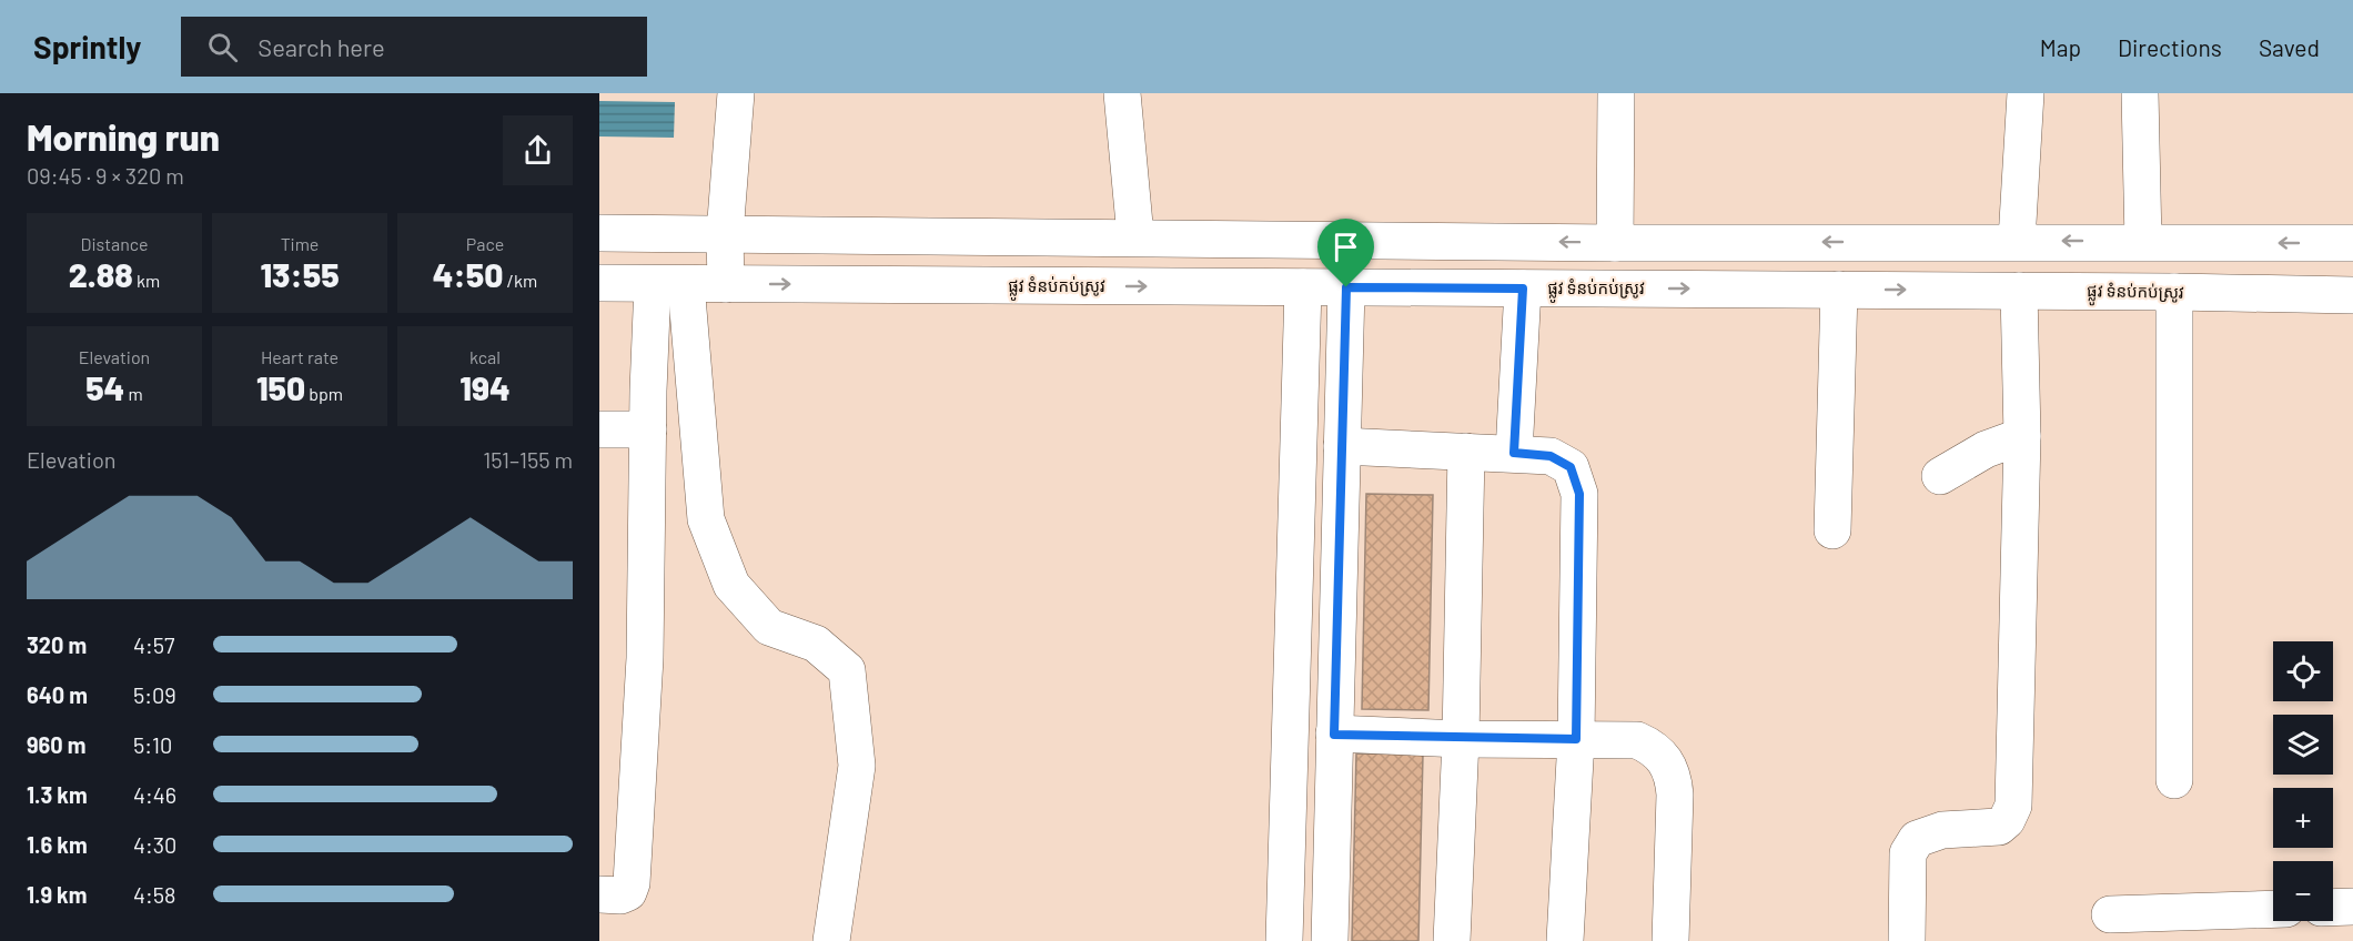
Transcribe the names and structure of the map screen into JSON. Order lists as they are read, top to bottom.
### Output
{
  "streets": {
    "main road": ["ផ្លូវ ទំនប់កប់ស្រូវ"]
  },
  "page": {
    "header": "Sprintly",
    "search": "Search here",
    "nav": ["Map", "Directions", "Saved"],
    "heading": ["Morning run", "09:45 · 9 × 320 m"],
    "stats": [
      ["Distance", "2.88 km"],
      ["Time", "13:55"],
      ["Pace", "4:50 /km"],
      ["Elevation", "54 m"],
      ["Heart rate", "150 bpm"],
      ["kcal", "194"]
    ],
    "chart": ["Elevation", "151–155 m"],
    "list": [
      {
        "name": "320 m",
        "note": "4:57"
      },
      {
        "name": "640 m",
        "note": "5:09"
      },
      {
        "name": "960 m",
        "note": "5:10"
      },
      {
        "name": "1.3 km",
        "note": "4:46"
      },
      {
        "name": "1.6 km",
        "note": "4:30"
      },
      {
        "name": "1.9 km",
        "note": "4:58"
      }
    ],
    "map_buttons": ["+", "−"]
  }
}
